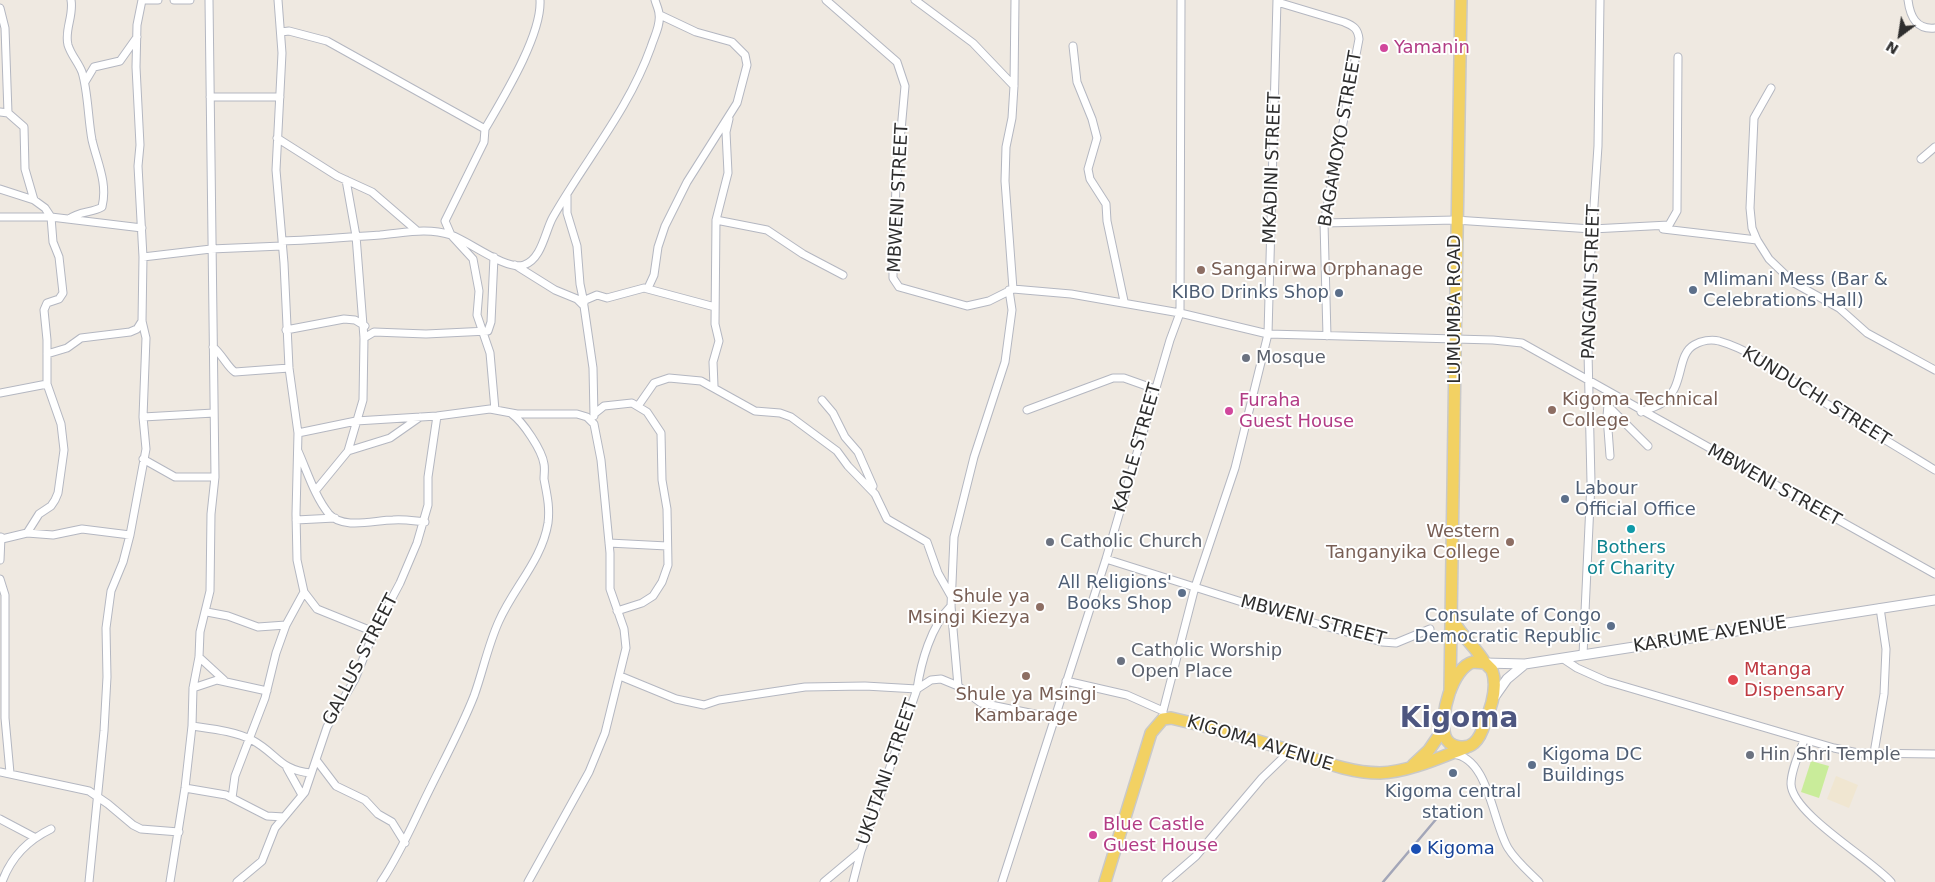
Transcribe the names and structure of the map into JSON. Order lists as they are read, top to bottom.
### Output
{
  "streets": {
    "main road": ["LUMUMBA ROAD", "KIGOMA AVENUE"],
    "street": [
      "BAGAMOYO STREET",
      "MKADINI STREET",
      "MBWENI STREET",
      "PANGANI STREET",
      "KUNDUCHI STREET",
      "KAOLE STREET",
      "KARUME AVENUE",
      "GALLUS STREET",
      "UKUTANI STREET"
    ]
  },
  "crossings": [
    ["BAGAMOYO STREET", "MKADINI STREET"],
    ["BAGAMOYO STREET", "MBWENI STREET"],
    ["MKADINI STREET", "MBWENI STREET"],
    ["MBWENI STREET", "PANGANI STREET"],
    ["MBWENI STREET", "LUMUMBA ROAD"],
    ["MBWENI STREET", "KUNDUCHI STREET"],
    ["MBWENI STREET", "KAOLE STREET"],
    ["PANGANI STREET", "KARUME AVENUE"],
    ["KAOLE STREET", "UKUTANI STREET"]
  ],
  "districts": ["Kigoma"],
  "places": [
    "Yamanin",
    "Sanganirwa Orphanage",
    "Mlimani Mess (Bar & Celebrations Hall)",
    "KIBO Drinks Shop",
    "Mosque",
    "Kigoma Technical College",
    "Furaha Guest House",
    "Labour Official Office",
    "Bothers of Charity",
    "Catholic Church",
    "Western Tanganyika College",
    "All Religions' Books Shop",
    "Shule ya Msingi Kiezya",
    "Consulate of Congo Democratic Republic",
    "Catholic Worship Open Place",
    "Shule ya Msingi Kambarage",
    "Mtanga Dispensary",
    "Hin Shri Temple",
    "Kigoma DC Buildings",
    "Kigoma central station",
    "Blue Castle Guest House",
    "Kigoma"
  ],
  "north": "bottom left"
}
